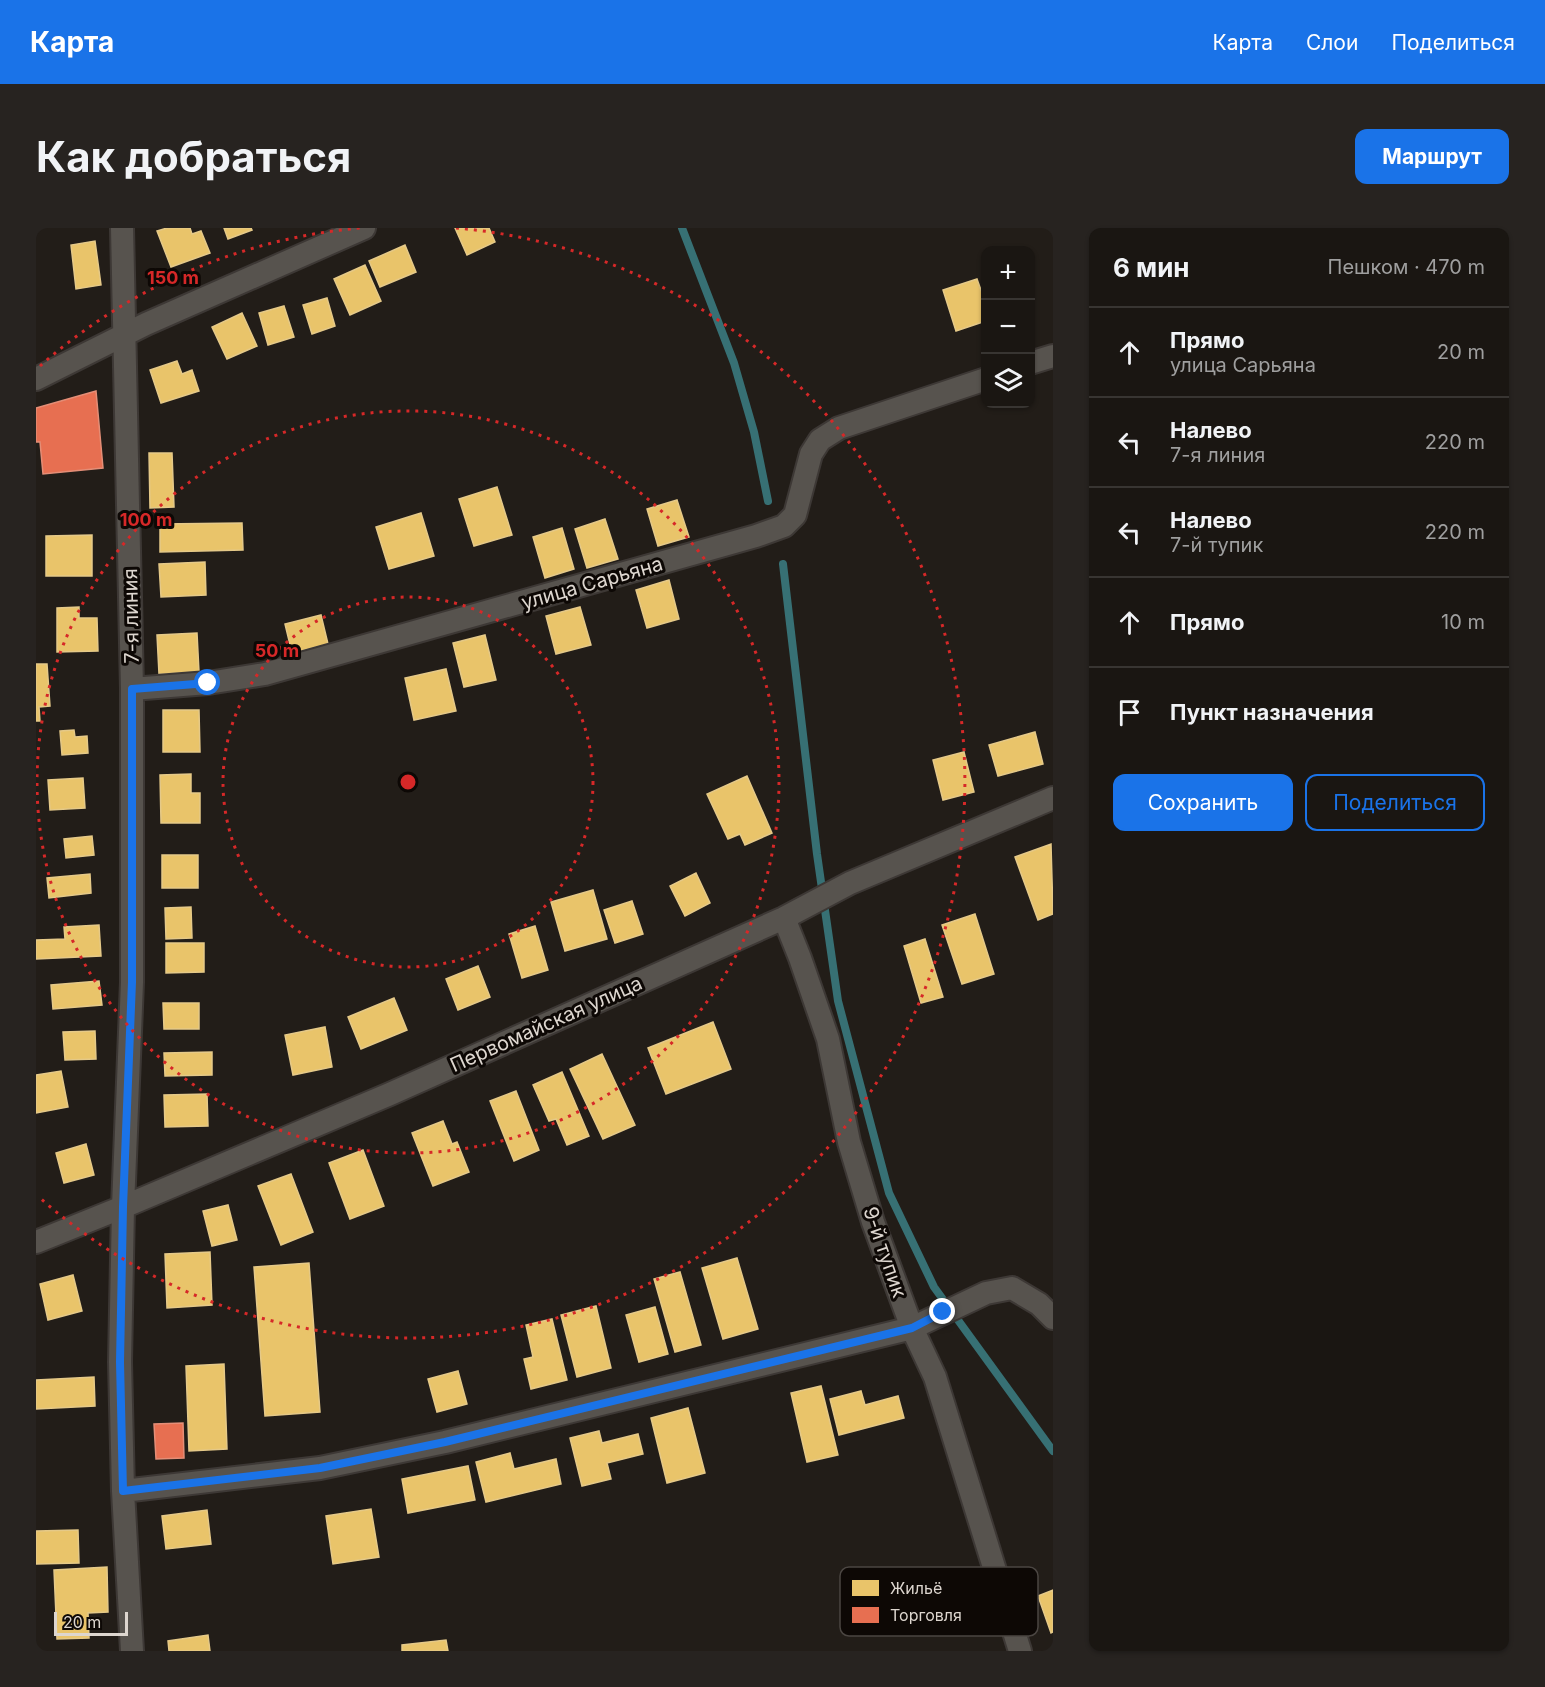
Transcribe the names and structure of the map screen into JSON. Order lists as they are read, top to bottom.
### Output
{
  "streets": {
    "street": [
      "улица Сарьяна",
      "7-я линия",
      "Первомайская улица",
      "9-й тупик"
    ]
  },
  "crossings": [
    ["улица Сарьяна", "7-я линия"],
    ["7-я линия", "Первомайская улица"],
    ["Первомайская улица", "9-й тупик"]
  ],
  "legend": ["Жильё", "Торговля"],
  "scale_bar": "20 m",
  "page": {
    "header": "Карта",
    "nav": ["Карта", "Слои", "Поделиться"],
    "buttons": [
      "Маршрут",
      ["Сохранить", "Поделиться"]
    ],
    "title": "Как добраться",
    "heading": ["6 мин", "Пешком · 470 m"],
    "map_buttons": ["+", "−"],
    "list": [
      ["Прямо", "улица Сарьяна", "20 m"],
      ["Налево", "7-я линия", "220 m"],
      ["Налево", "7-й тупик", "220 m"],
      ["Прямо", "10 m"],
      "Пункт назначения"
    ],
    "scale": "20 m"
  },
  "rings": ["150 m", "100 m", "50 m"]
}
